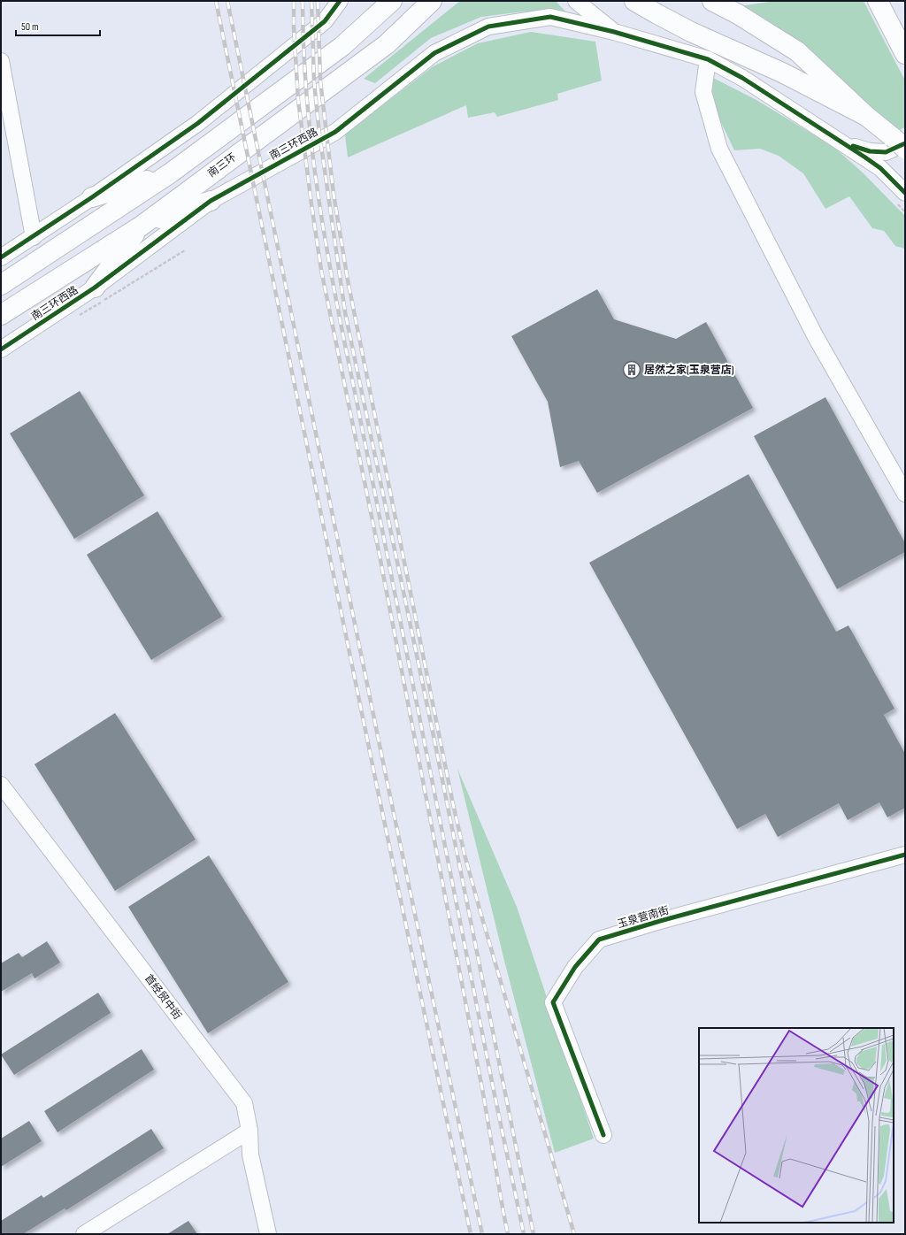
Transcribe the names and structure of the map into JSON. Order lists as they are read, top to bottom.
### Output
{
  "streets": {
    "highway": ["南三环"],
    "street": ["南三环西路", "玉泉营南街", "首经贸中街"]
  },
  "places": {
    "building": ["居然之家(玉泉营店)"]
  },
  "scale_bar": "50 m"
}
